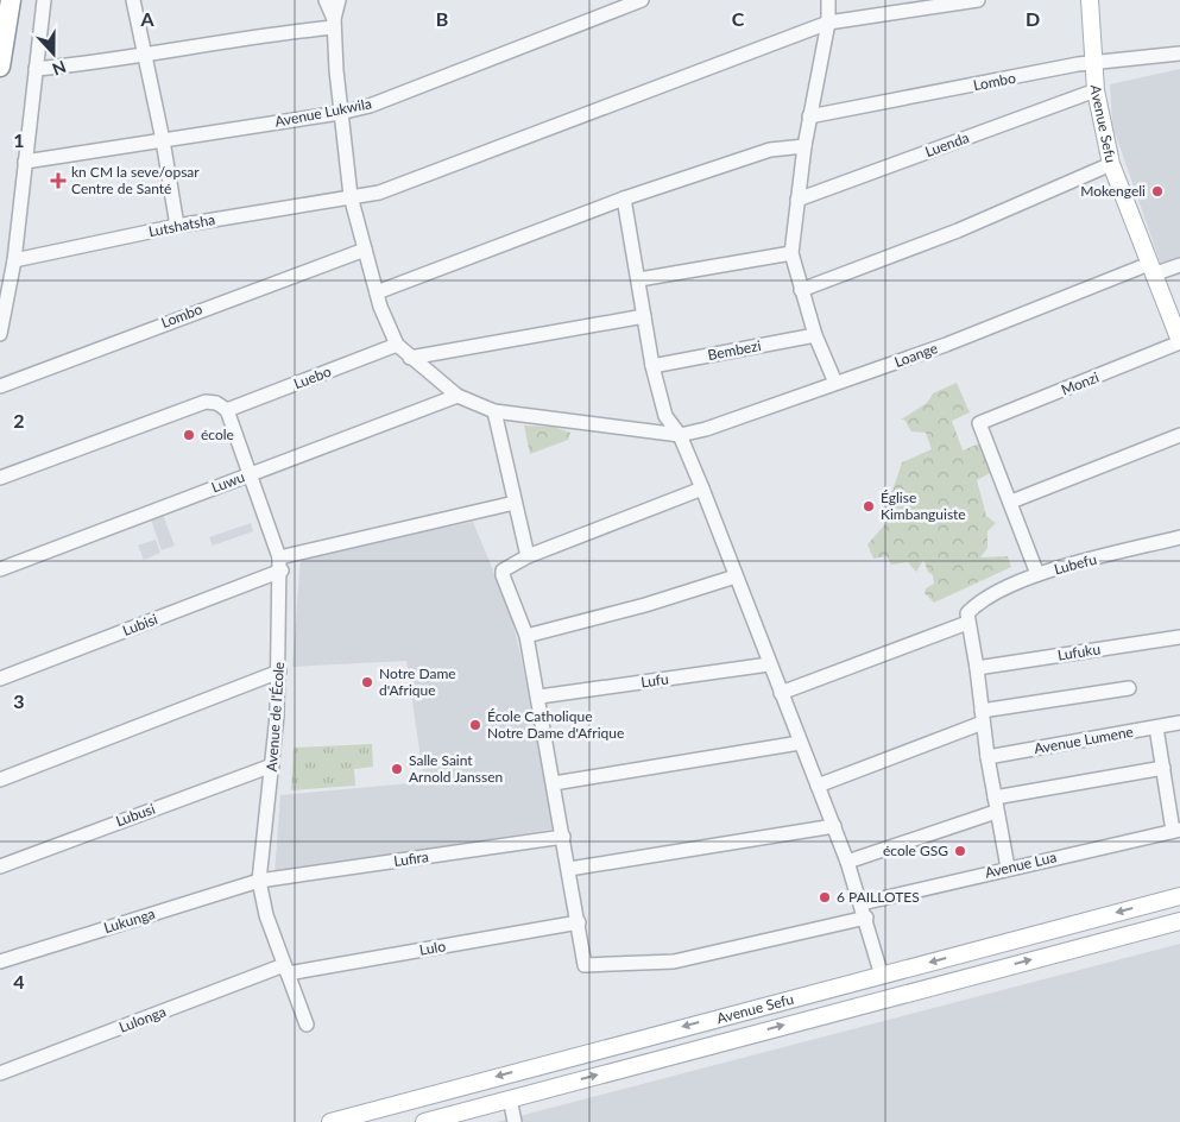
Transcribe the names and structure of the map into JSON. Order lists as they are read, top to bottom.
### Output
{
  "streets": {
    "main road": ["Avenue Sefu"],
    "street": [
      "Lombo",
      "Avenue Lukwila",
      "Luenda",
      "Lutshatsha",
      "Bembezi",
      "Loange",
      "Luebo",
      "Monzi",
      "Luwu",
      "Lubefu",
      "Lubisi",
      "Lufuku",
      "Lufu",
      "Avenue de l'École",
      "Avenue Lumene",
      "Lubusi",
      "Lufira",
      "Avenue Lua",
      "Lukunga",
      "Lulo",
      "Lulonga"
    ]
  },
  "crossings": [
    ["Lombo", "Avenue Sefu"],
    ["Avenue Sefu", "Luenda"],
    ["Avenue Sefu", "Loange"],
    ["Avenue Sefu", "Monzi"],
    ["Luebo", "Avenue de l'École"],
    ["Luwu", "Avenue de l'École"],
    ["Lubisi", "Avenue de l'École"],
    ["Avenue de l'École", "Lubusi"],
    ["Avenue de l'École", "Lufira"],
    ["Avenue de l'École", "Lukunga"],
    ["Avenue de l'École", "Lulo"],
    ["Avenue de l'École", "Lulonga"],
    ["Lufira", "Lukunga"],
    ["Avenue Lua", "Lulo"],
    ["Lulo", "Lulonga"]
  ],
  "places": {
    "health": ["kn CM la seve/opsar Centre de Santé"],
    "other": [
      "Mokengeli",
      "école",
      "Église Kimbanguiste",
      "Notre Dame d'Afrique",
      "École Catholique Notre Dame d'Afrique",
      "Salle Saint Arnold Janssen",
      "école GSG",
      "6 PAILLOTES"
    ]
  },
  "north": "bottom",
  "grid": {
    "columns": [
      "A",
      "B",
      "C",
      "D"
    ],
    "rows": [
      "1",
      "2",
      "3",
      "4"
    ]
  }
}
